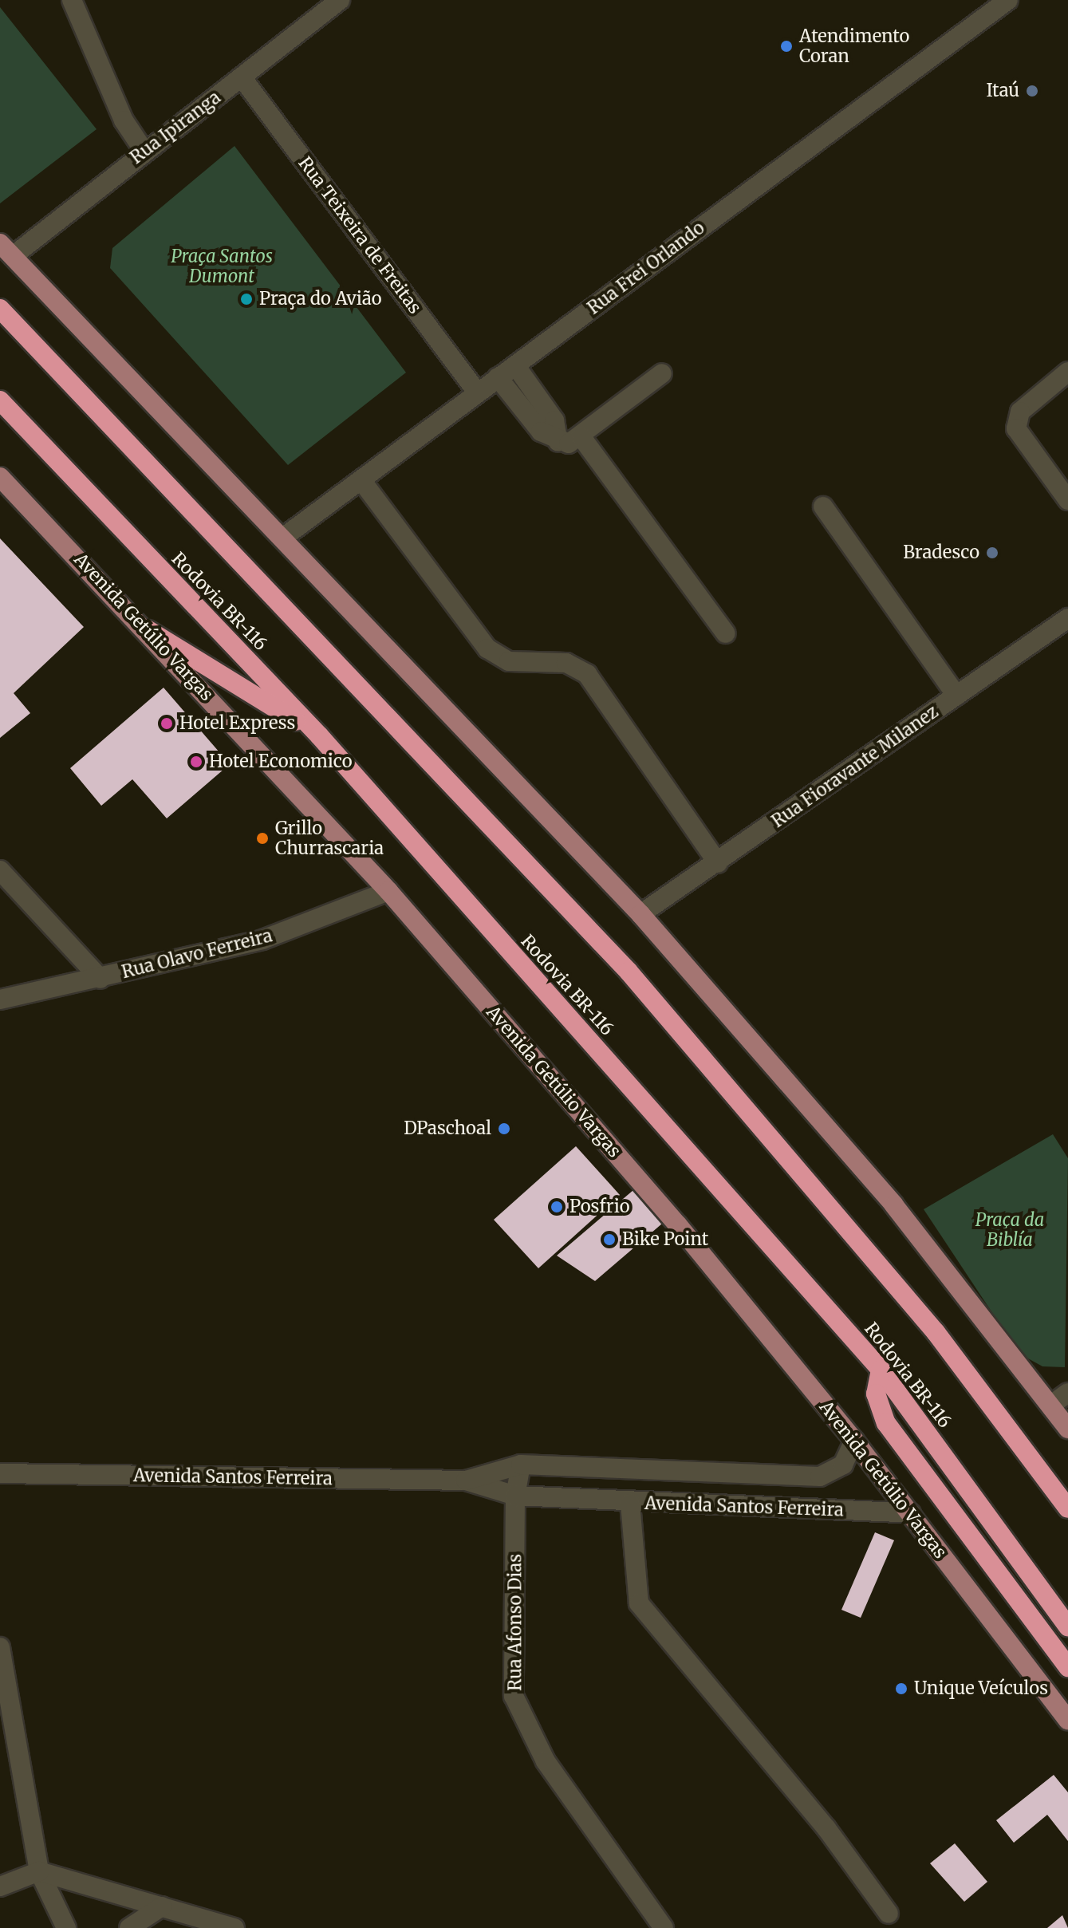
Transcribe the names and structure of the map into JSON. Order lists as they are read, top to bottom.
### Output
{
  "streets": {
    "highway": ["Rodovia BR-116"],
    "main road": ["Avenida Getúlio Vargas"],
    "street": [
      "Rua Ipiranga",
      "Rua Teixeira de Freitas",
      "Rua Frei Orlando",
      "Rua Fioravante Milanez",
      "Rua Olavo Ferreira",
      "Avenida Santos Ferreira",
      "Rua Afonso Dias"
    ]
  },
  "crossings": [
    ["Rua Ipiranga", "Rua Teixeira de Freitas"],
    ["Rua Teixeira de Freitas", "Rua Frei Orlando"],
    ["Avenida Getúlio Vargas", "Rua Olavo Ferreira"],
    ["Avenida Getúlio Vargas", "Avenida Santos Ferreira"],
    ["Avenida Santos Ferreira", "Rua Afonso Dias"]
  ],
  "parks": ["Praça Santos Dumont", "Praça da Biblía"],
  "places": [
    "Atendimento Coran",
    "Itaú",
    "Praça do Avião",
    "Bradesco",
    "Hotel Express",
    "Hotel Economico",
    "Grillo Churrascaria",
    "DPaschoal",
    "Posfrio",
    "Bike Point",
    "Unique Veículos"
  ]
}
